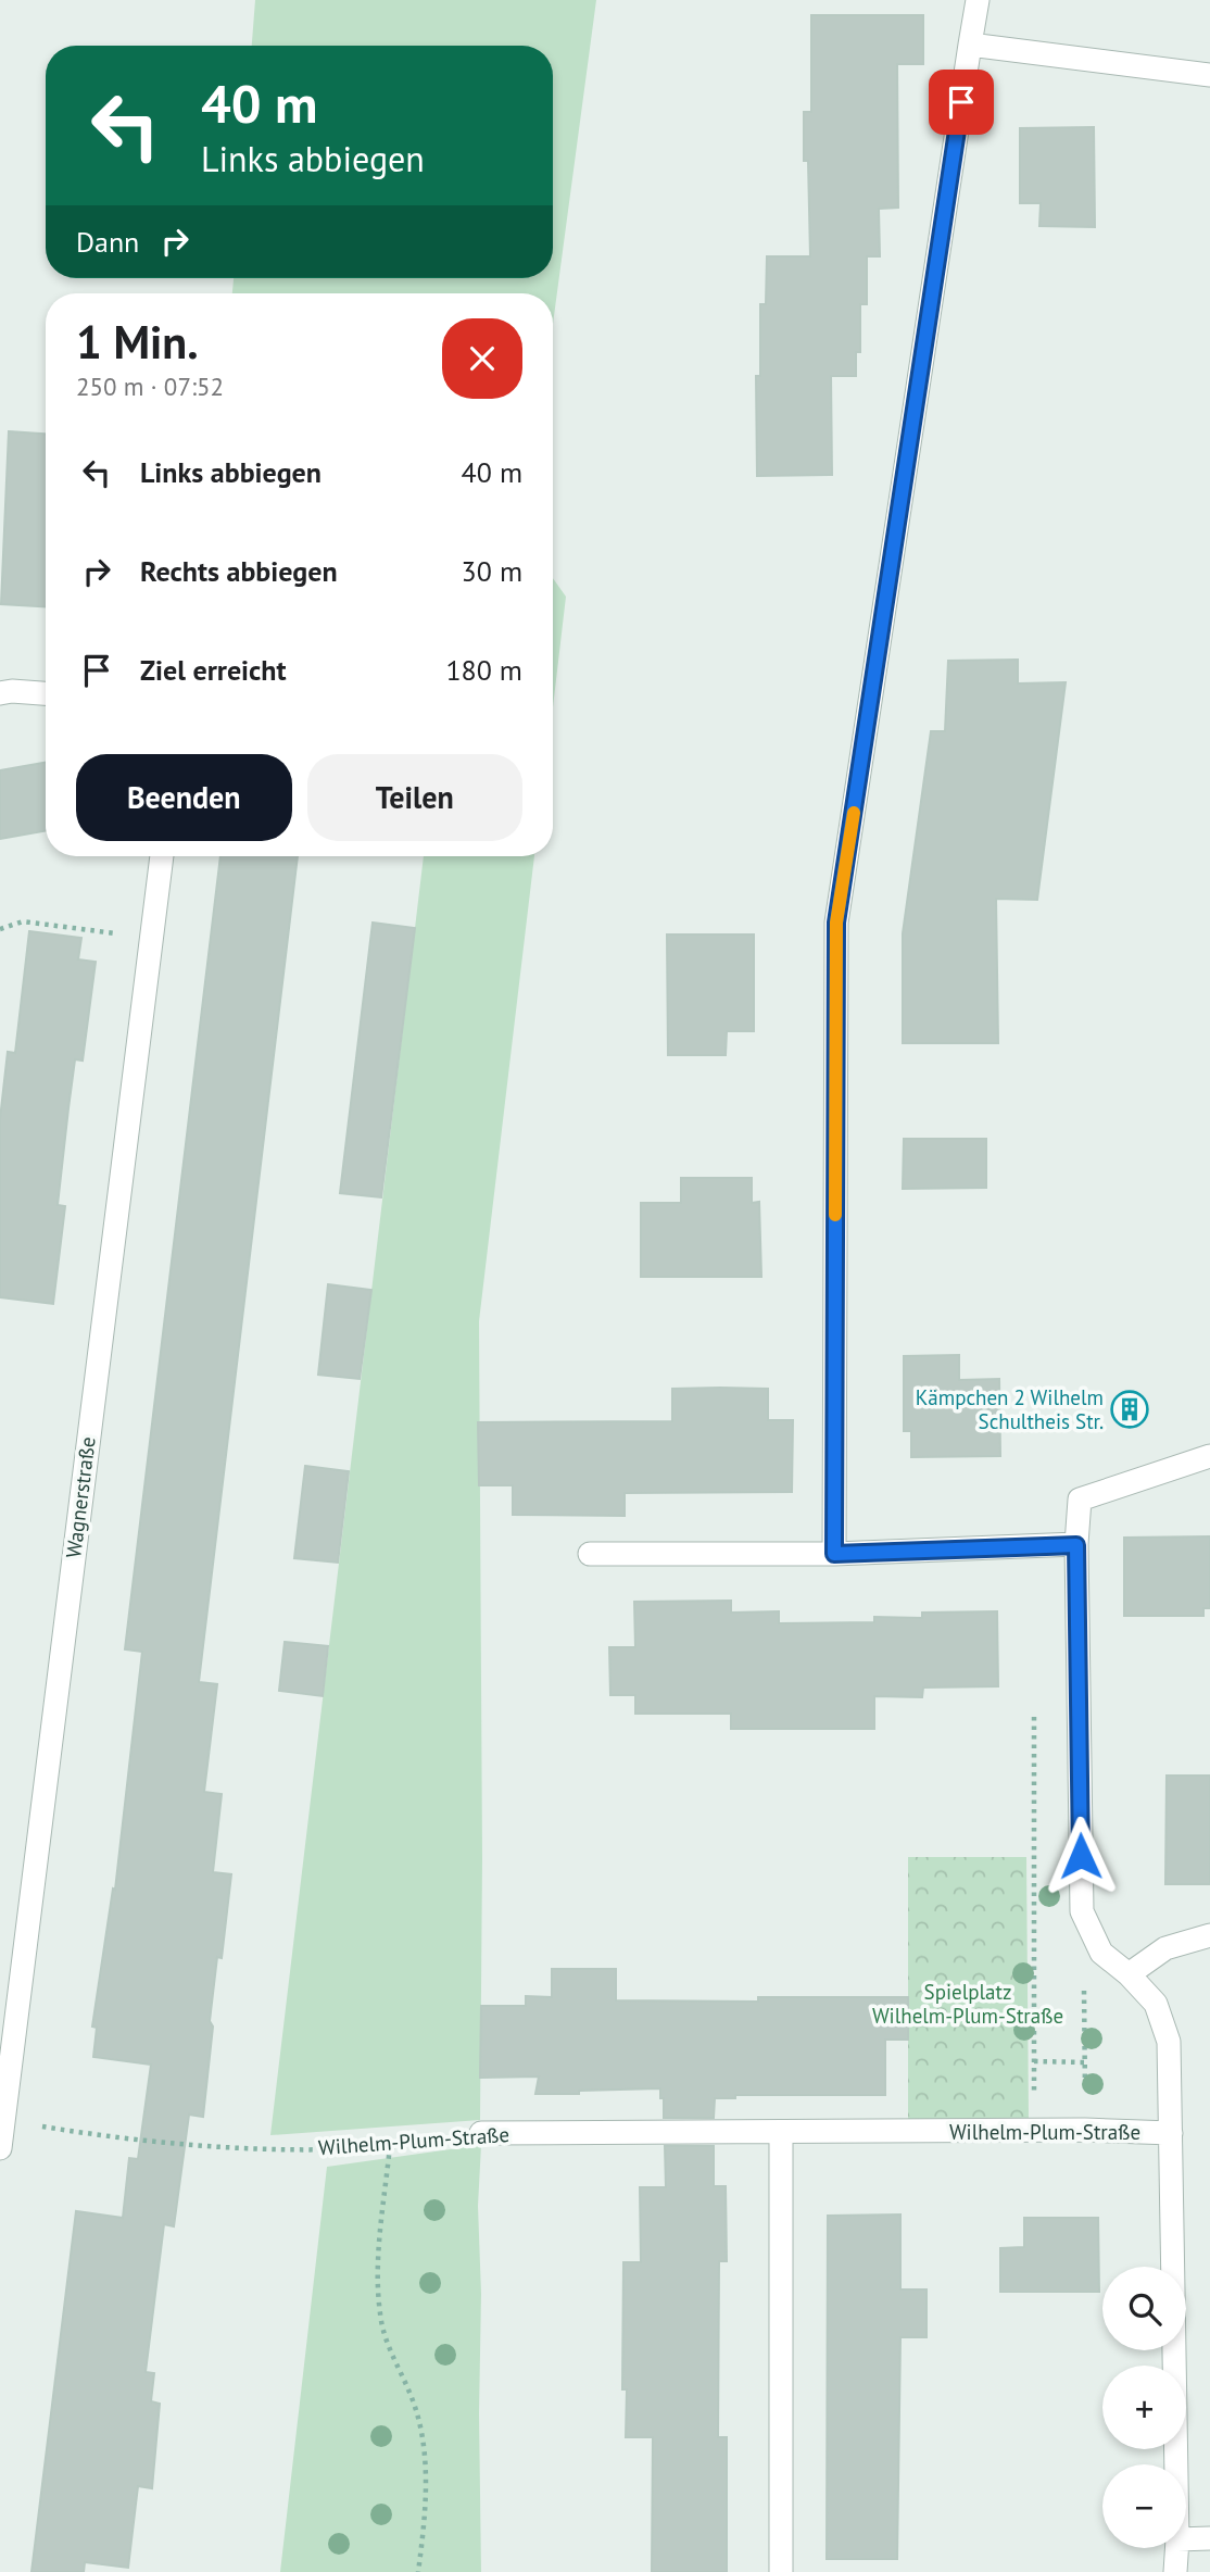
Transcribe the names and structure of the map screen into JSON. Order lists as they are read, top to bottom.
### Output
{
  "streets": {
    "street": ["Wagnerstraße", "Wilhelm-Plum-Straße"]
  },
  "crossings": [
    ["Wagnerstraße", "Wilhelm-Plum-Straße"]
  ],
  "parks": ["Spielplatz Wilhelm-Plum-Straße"],
  "places": {
    "building": ["Kämpchen 2 Wilhelm Schultheis Str."]
  },
  "page": {
    "turn": ["40 m", "Links abbiegen"],
    "then": "Dann",
    "heading": ["1 Min.", "250 m · 07:52"],
    "list": [
      {
        "name": "Links abbiegen",
        "value": "40 m"
      },
      {
        "name": "Rechts abbiegen",
        "value": "30 m"
      },
      {
        "name": "Ziel erreicht",
        "value": "180 m"
      }
    ],
    "buttons": ["Beenden", "Teilen"],
    "map_buttons": ["+", "−"]
  }
}
